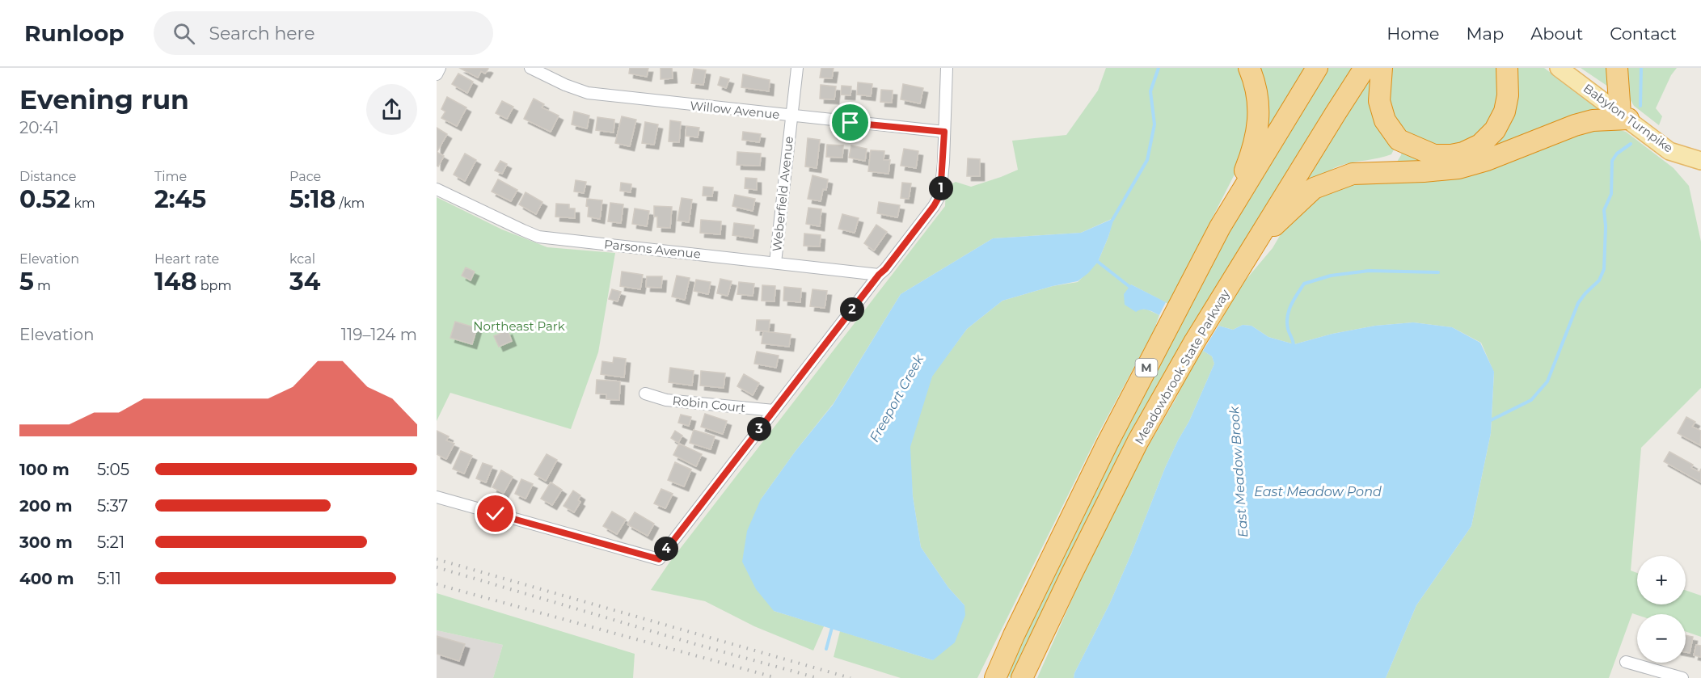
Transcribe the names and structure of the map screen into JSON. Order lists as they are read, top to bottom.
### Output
{
  "streets": {
    "highway": ["Meadowbrook State Parkway", "M"],
    "main road": ["Babylon Turnpike"],
    "street": [
      "Willow Avenue",
      "Weberfield Avenue",
      "Parsons Avenue",
      "Robin Court"
    ]
  },
  "crossings": [
    ["Willow Avenue", "Weberfield Avenue"],
    ["Weberfield Avenue", "Parsons Avenue"]
  ],
  "water": ["Freeport Creek", "East Meadow Brook", "East Meadow Pond"],
  "parks": ["Northeast Park"],
  "page": {
    "header": "Runloop",
    "search": "Search here",
    "nav": [
      "Home",
      "Map",
      "About",
      "Contact"
    ],
    "heading": ["Evening run", "20:41"],
    "stats": [
      ["Distance", "0.52 km"],
      ["Time", "2:45"],
      ["Pace", "5:18 /km"],
      ["Elevation", "5 m"],
      ["Heart rate", "148 bpm"],
      ["kcal", "34"]
    ],
    "pins": [
      "1",
      "2",
      "3",
      "4"
    ],
    "chart": ["Elevation", "119–124 m"],
    "list": [
      {
        "name": "100 m",
        "note": "5:05"
      },
      {
        "name": "200 m",
        "note": "5:37"
      },
      {
        "name": "300 m",
        "note": "5:21"
      },
      {
        "name": "400 m",
        "note": "5:11"
      }
    ],
    "map_buttons": ["+", "−"]
  }
}
